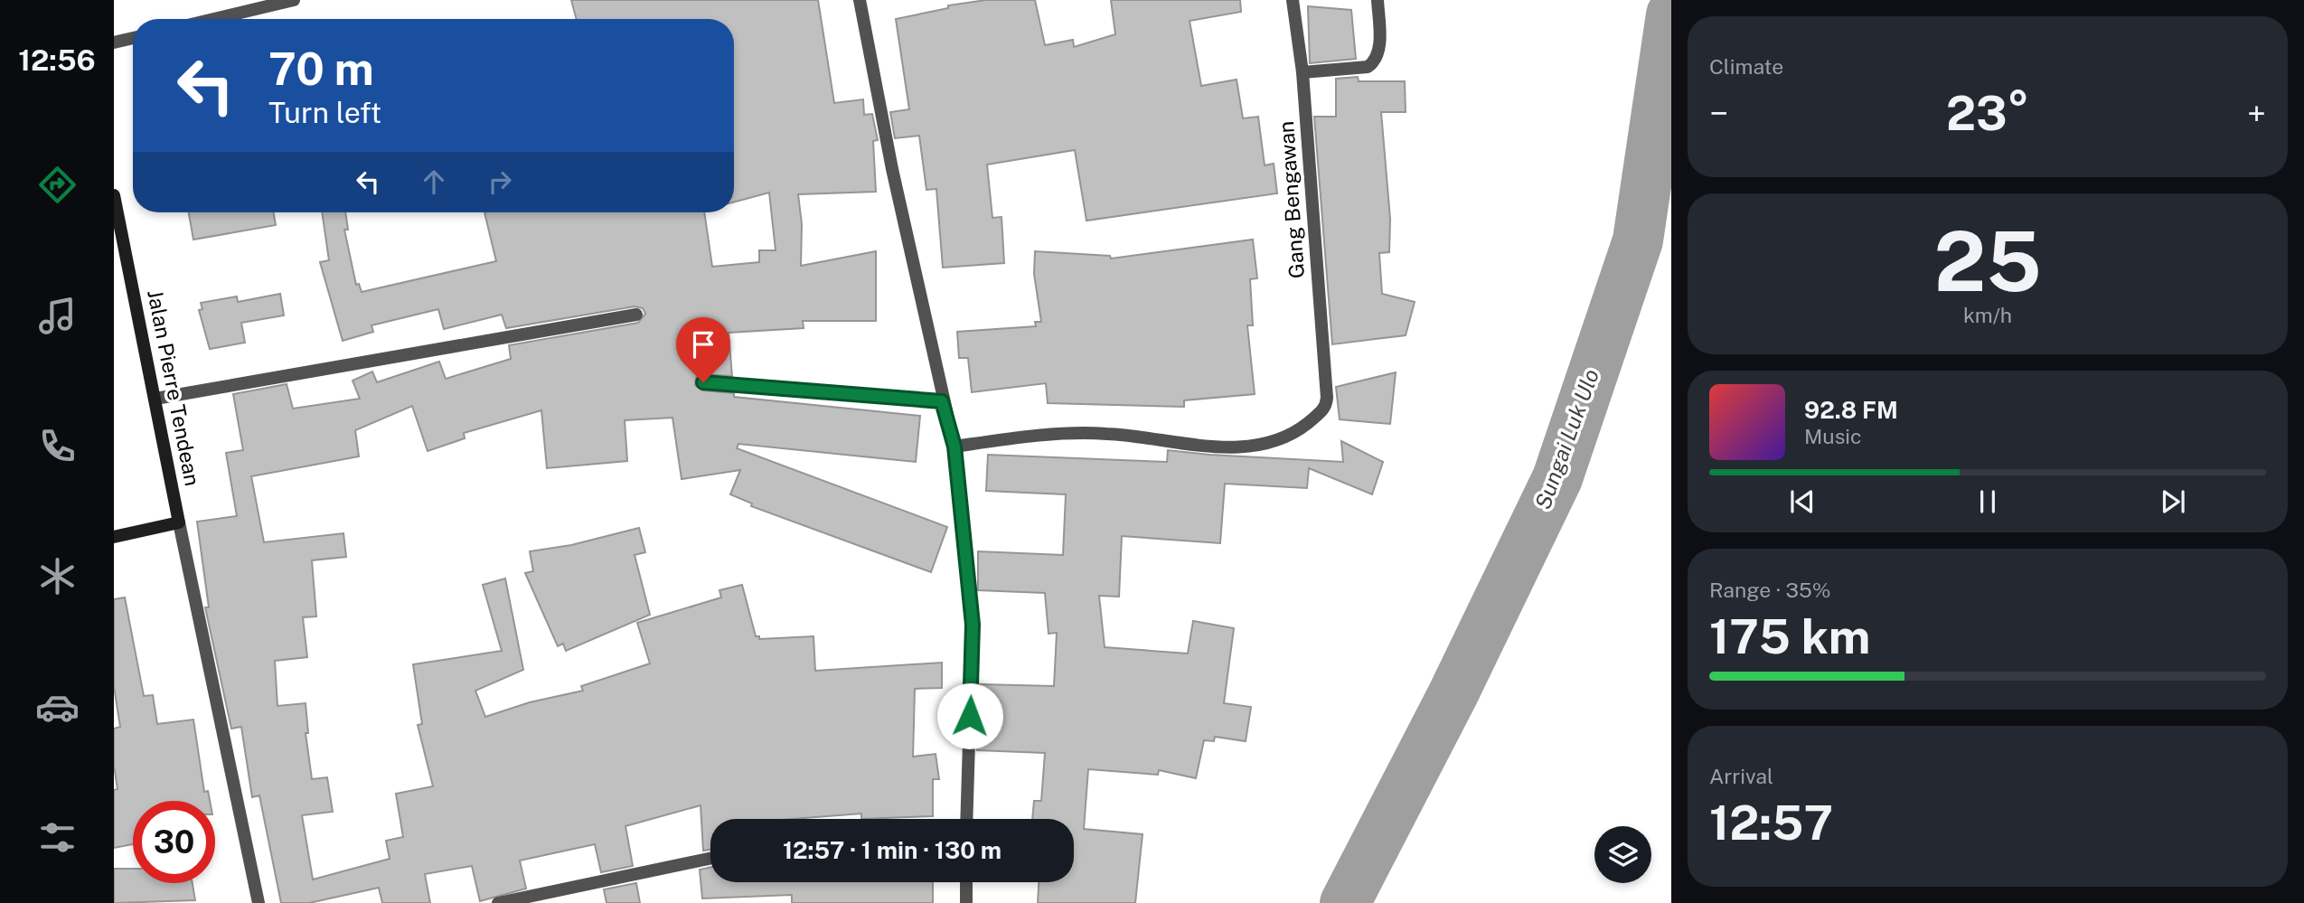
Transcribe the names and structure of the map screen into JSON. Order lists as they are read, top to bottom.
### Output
{
  "streets": {
    "main road": ["Jalan Pierre Tendean"],
    "street": ["Gang Bengawan"]
  },
  "water": ["Sungai Luk Ulo"],
  "page": {
    "tabs": "12:56",
    "tile": [
      "Climate",
      ["25", "km/h"],
      ["Range · 35%", "175 km"],
      ["Arrival", "12:57"]
    ],
    "turn": ["70 m", "Turn left"],
    "heat": ["−", "23°", "+"],
    "song": ["92.8 FM", "Music"],
    "limit": "30",
    "trip": "12:57 · 1 min · 130 m"
  }
}
